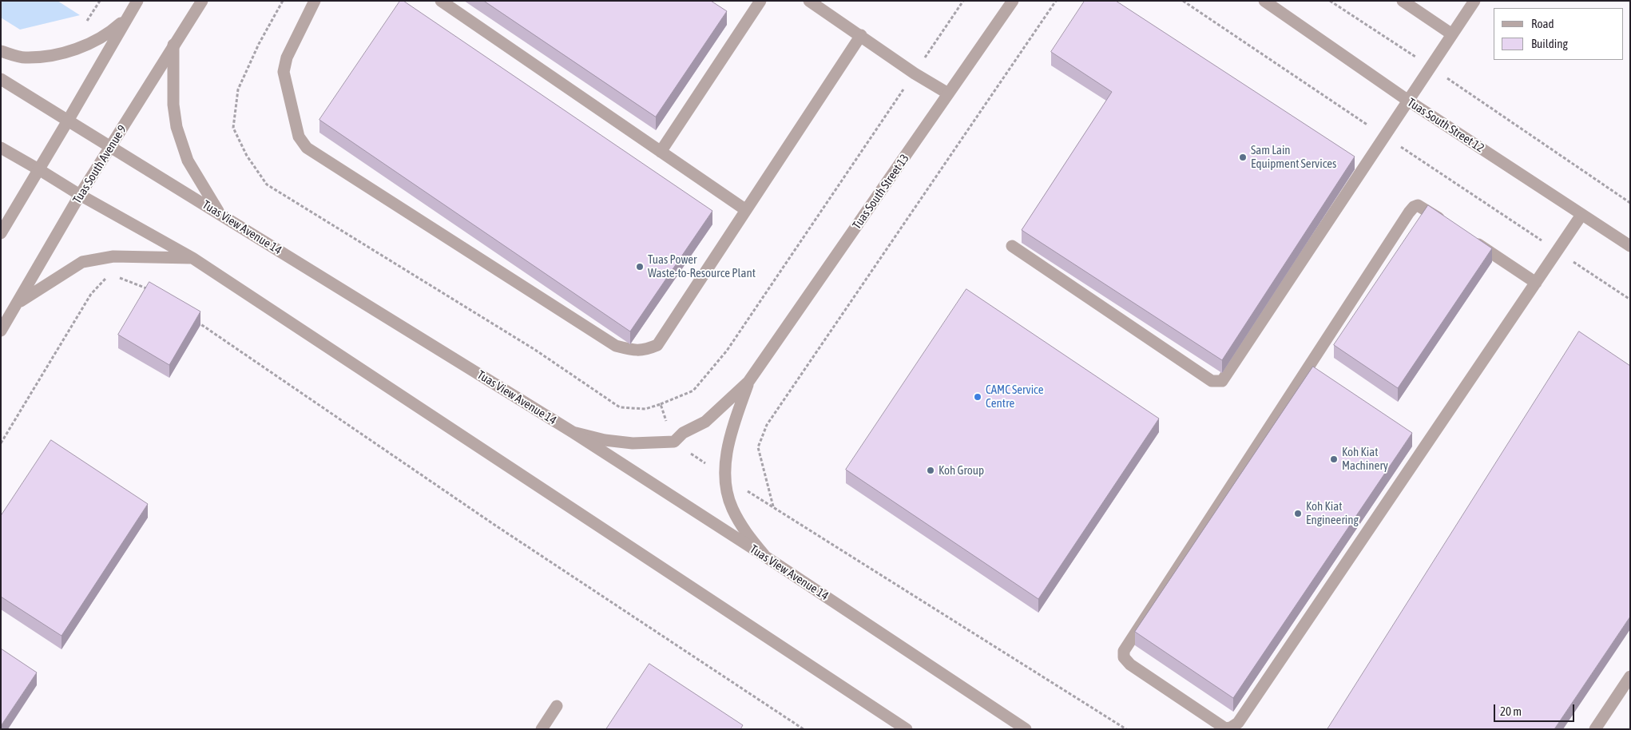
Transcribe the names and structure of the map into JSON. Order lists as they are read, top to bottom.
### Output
{
  "streets": {
    "street": [
      "Tuas South Street 12",
      "Tuas South Avenue 9",
      "Tuas South Street 13",
      "Tuas View Avenue 14"
    ]
  },
  "crossings": [
    ["Tuas South Avenue 9", "Tuas View Avenue 14"],
    ["Tuas South Street 13", "Tuas View Avenue 14"]
  ],
  "places": [
    "Sam Lain Equipment Services",
    "Tuas Power Waste-to-Resource Plant",
    "CAMC Service Centre",
    "Koh Kiat Machinery",
    "Koh Group",
    "Koh Kiat Engineering"
  ],
  "legend": ["Road", "Building"],
  "scale_bar": "20 m"
}
